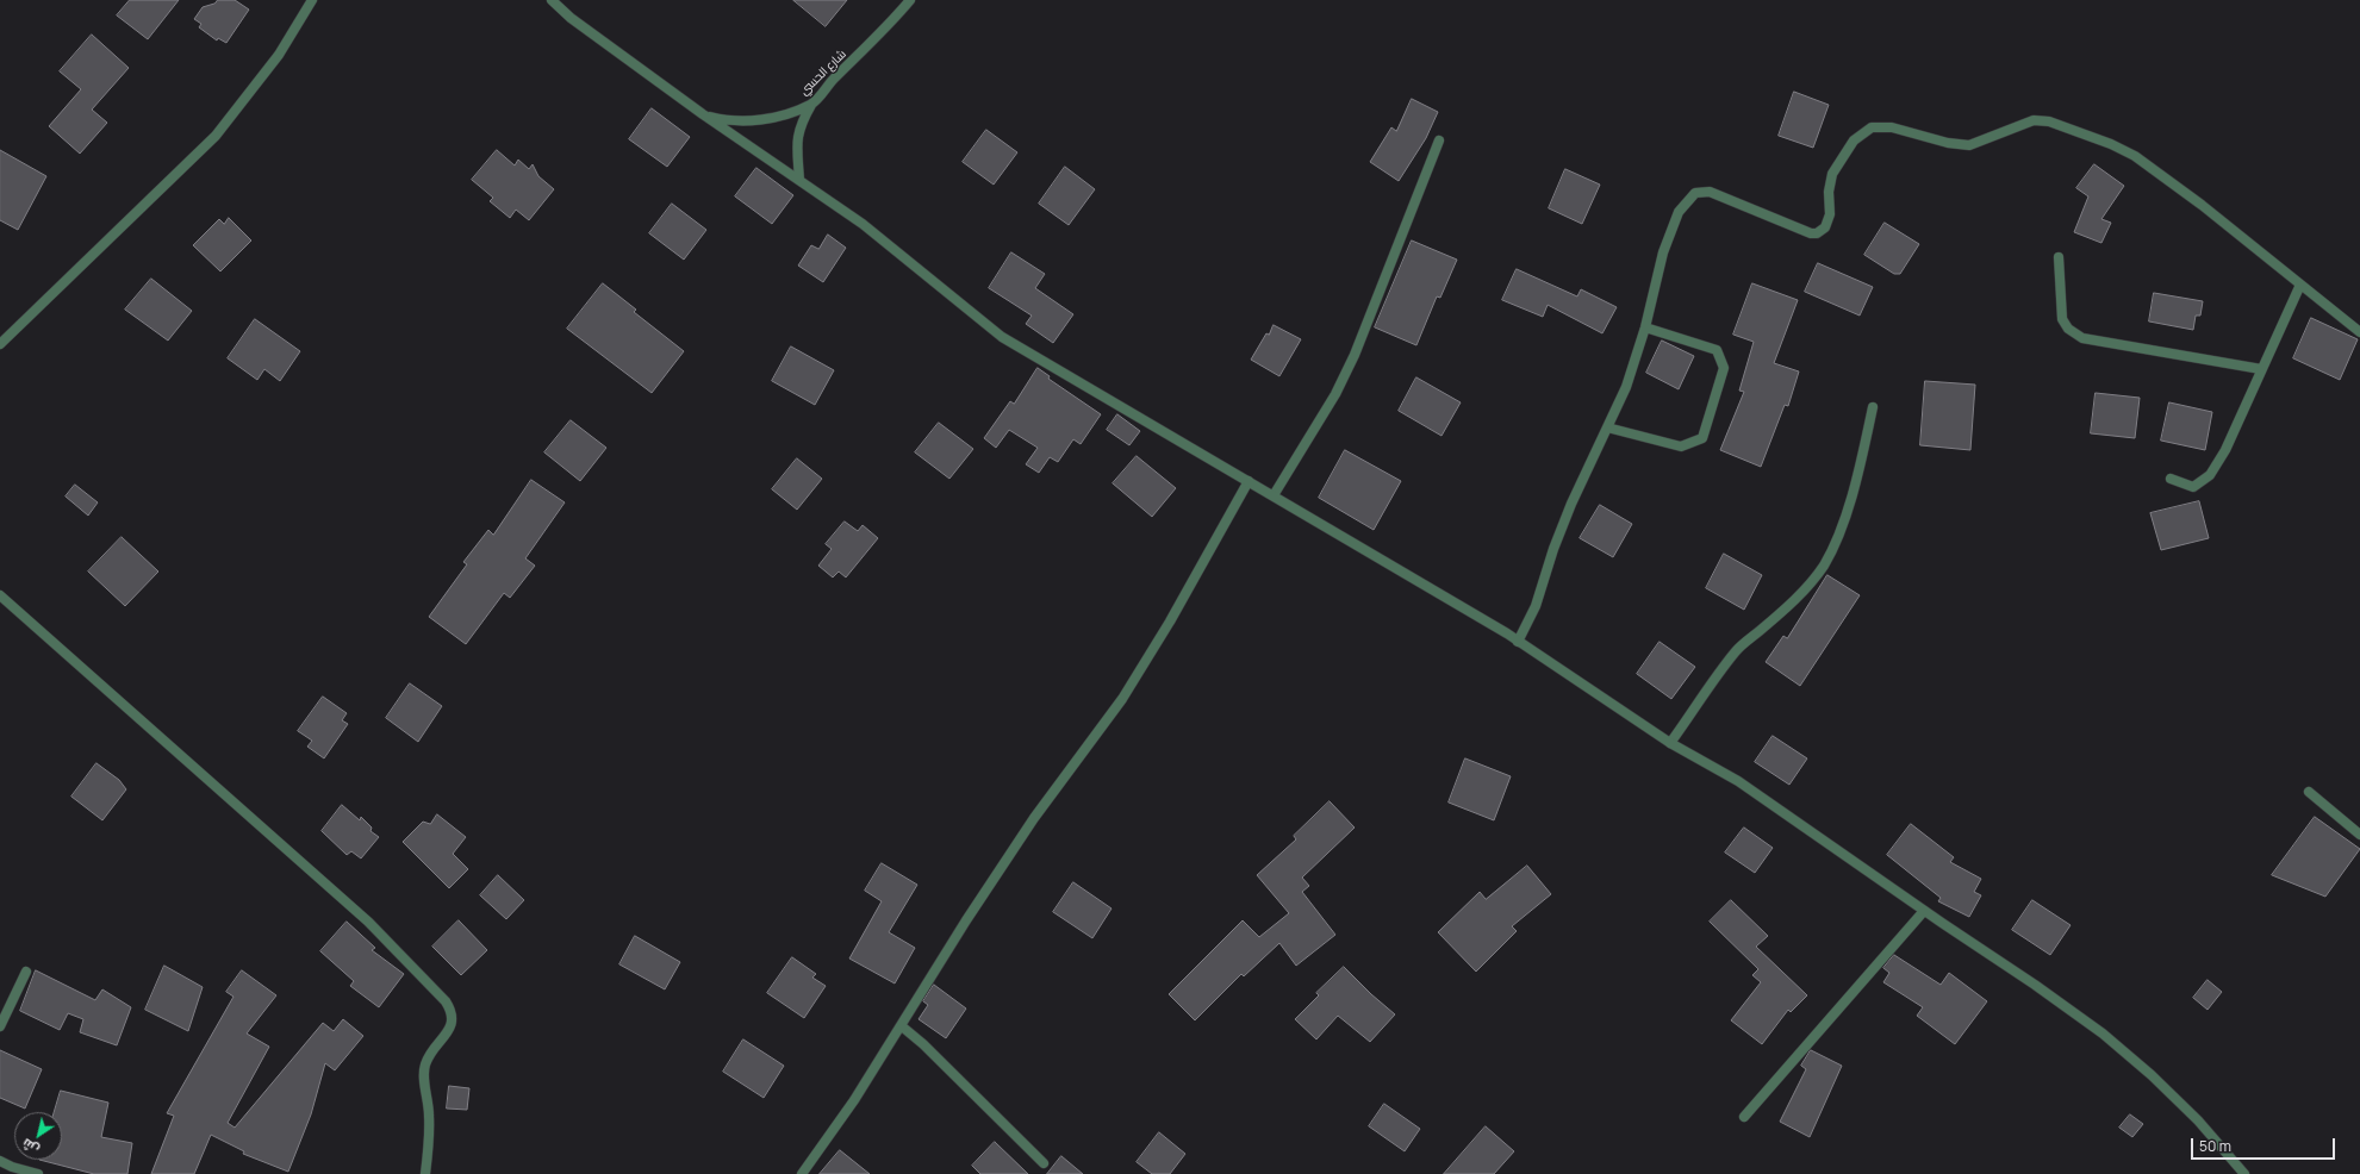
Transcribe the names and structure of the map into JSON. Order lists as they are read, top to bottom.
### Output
{
  "streets": {
    "street": ["شارع الحسي"]
  },
  "scale_bar": "50 m",
  "north": "bottom left"
}
